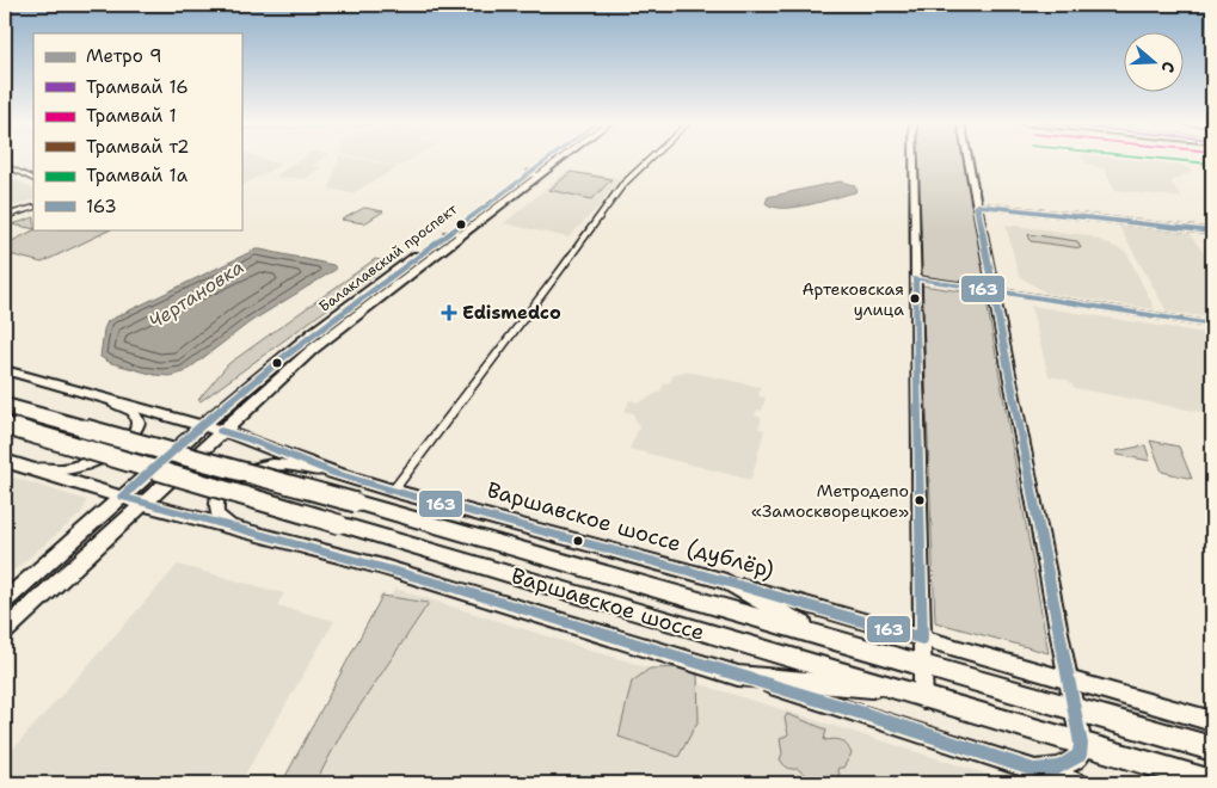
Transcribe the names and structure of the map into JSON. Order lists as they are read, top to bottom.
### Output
{
  "streets": {
    "main road": ["Балаклавский проспект", "Варшавское шоссе (дублёр)", "Варшавское шоссе"]
  },
  "crossings": [
    ["Балаклавский проспект", "Варшавское шоссе (дублёр)"]
  ],
  "water": ["Чертановка"],
  "places": {
    "other": ["Артековская улица", "Метродепо «Замоскворецкое»"],
    "health": ["Edismedco"]
  },
  "lines": ["tram line 1а", "transit line 163"],
  "legend": [
    "Метро 9",
    "Трамвай 16",
    "Трамвай 1",
    "Трамвай т2",
    "Трамвай 1а",
    "163"
  ],
  "north": "right"
}
